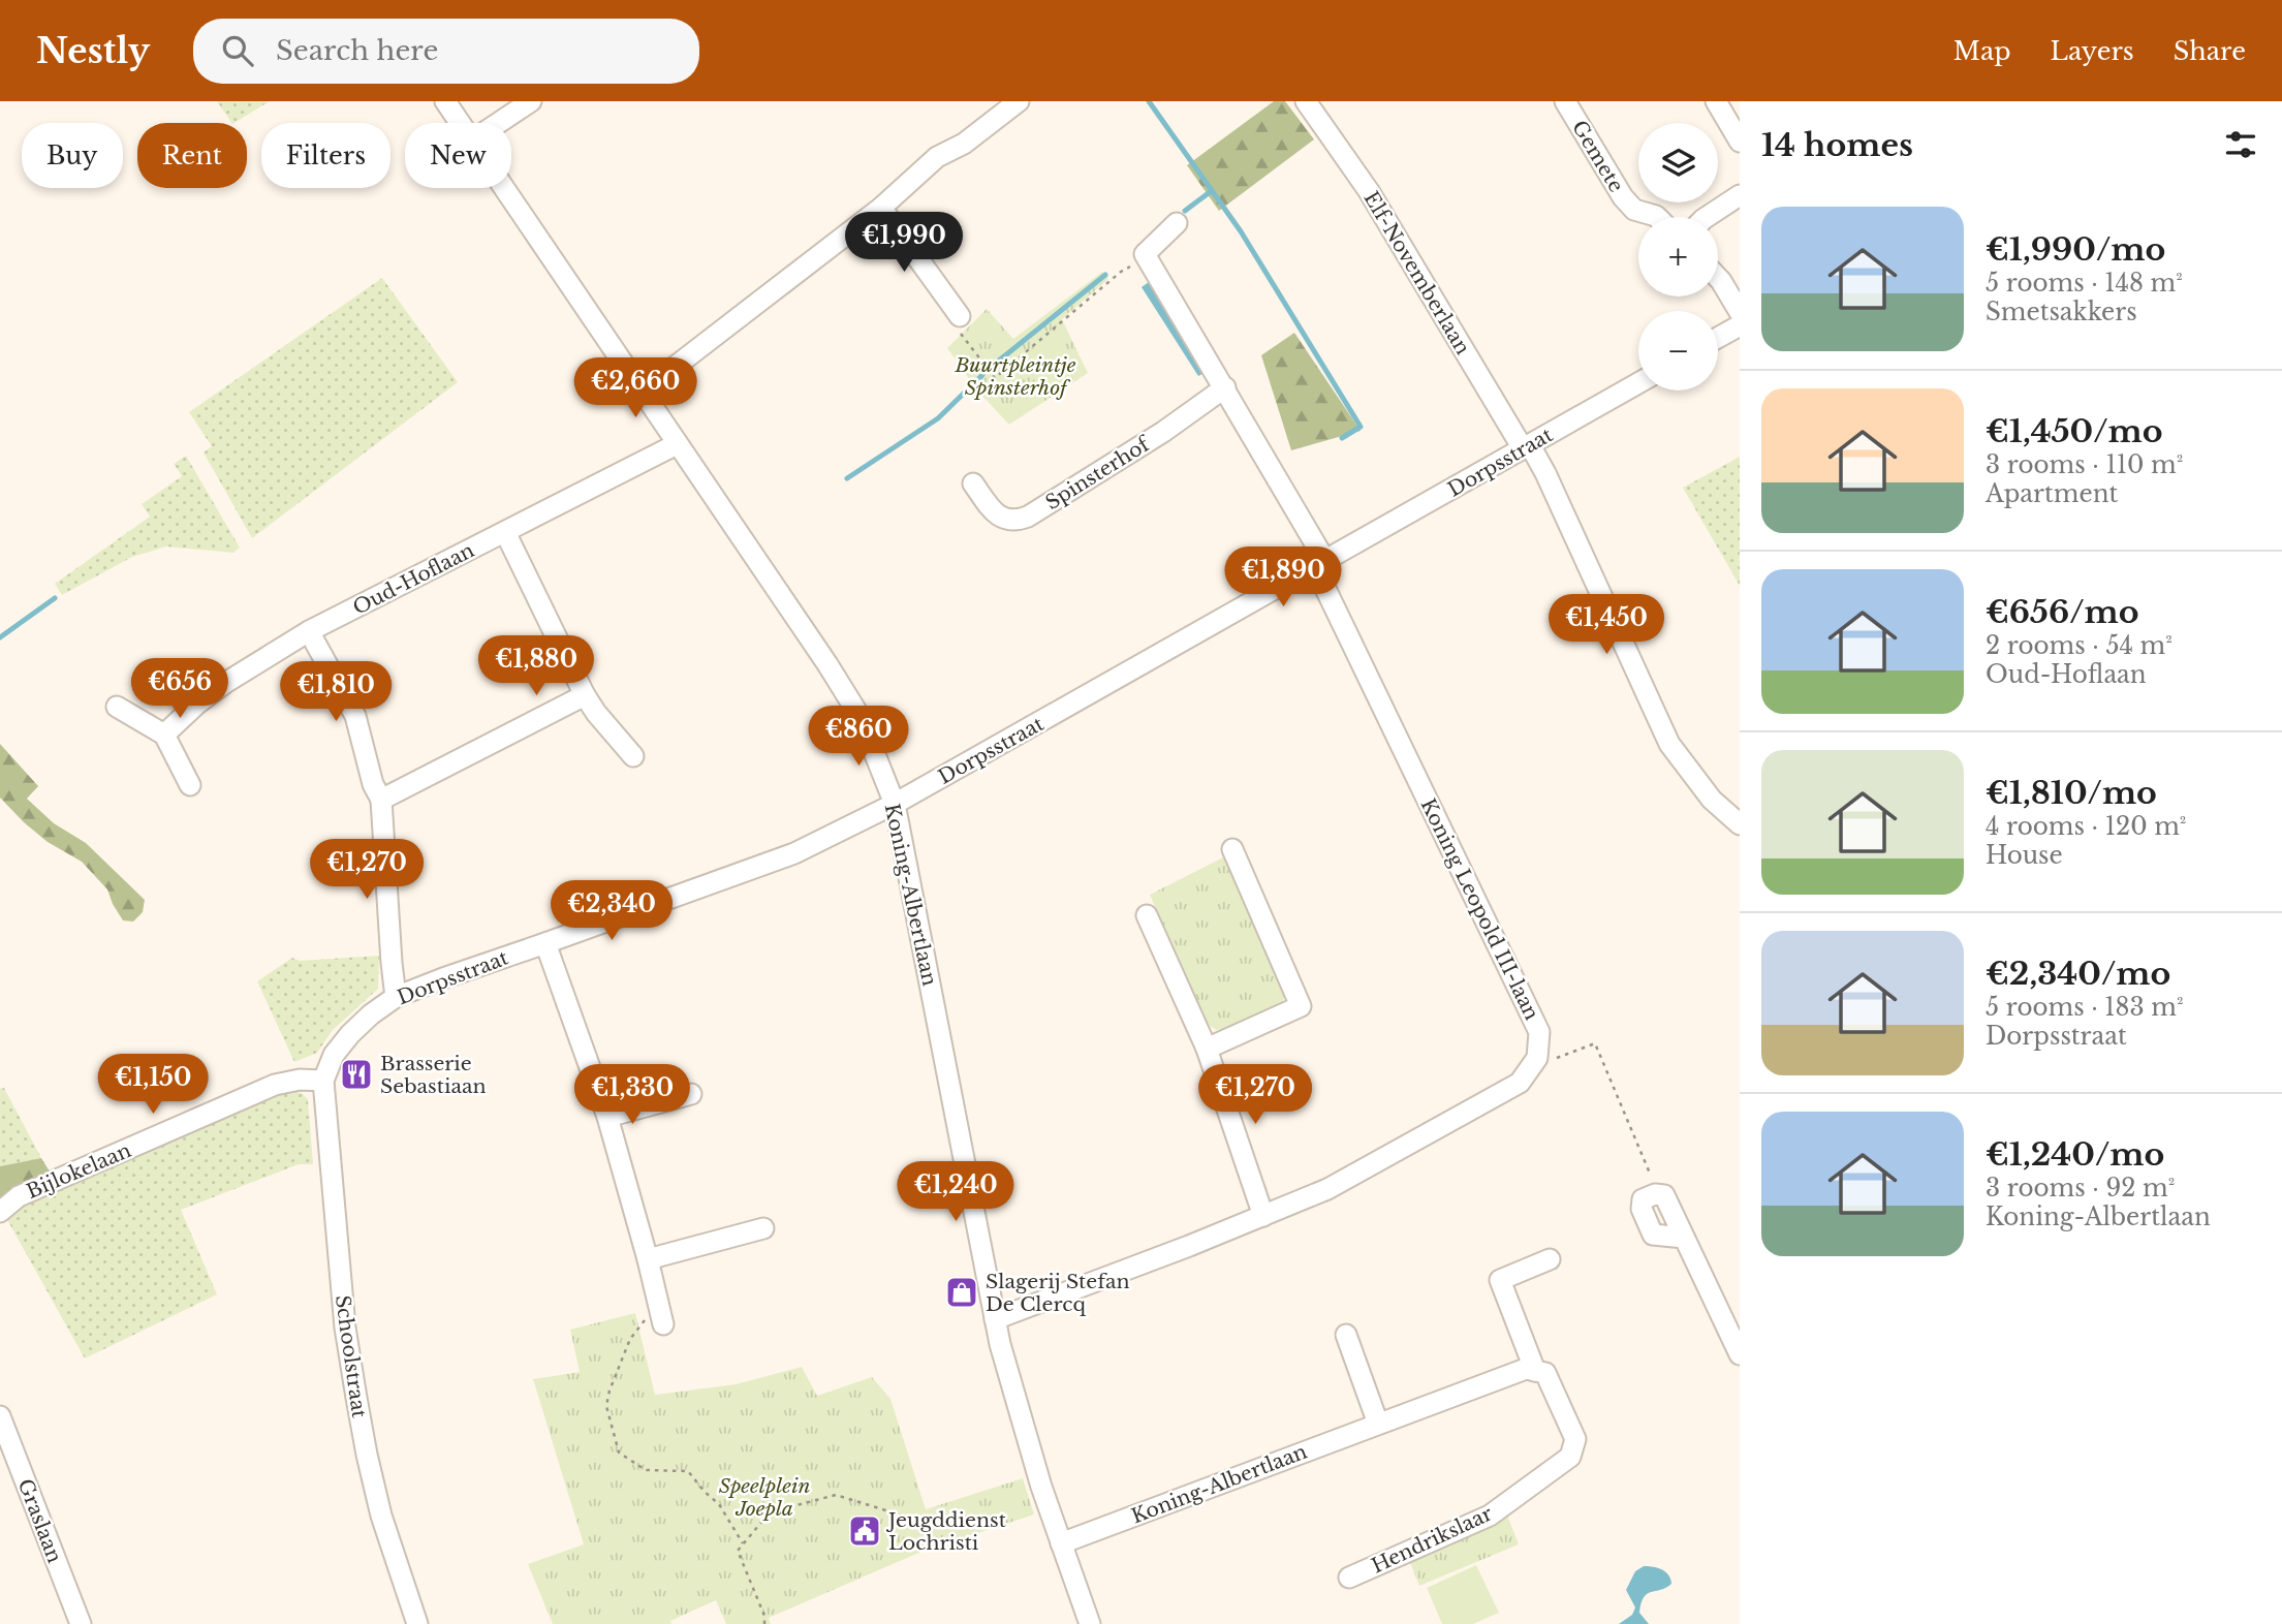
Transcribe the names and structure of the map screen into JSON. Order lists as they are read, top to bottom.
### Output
{
  "streets": {
    "street": [
      "Gemete",
      "Elf-Novemberlaan",
      "Dorpsstraat",
      "Spinsterhof",
      "Oud-Hoflaan",
      "Koning-Albertlaan",
      "Koning Leopold III-laan",
      "Bijlokelaan",
      "Schoolstraat",
      "Graslaan",
      "Hendrikslaar"
    ]
  },
  "crossings": [
    ["Elf-Novemberlaan", "Dorpsstraat"],
    ["Dorpsstraat", "Koning-Albertlaan"],
    ["Dorpsstraat", "Koning Leopold III-laan"],
    ["Dorpsstraat", "Bijlokelaan"],
    ["Dorpsstraat", "Schoolstraat"],
    ["Oud-Hoflaan", "Koning-Albertlaan"],
    ["Koning-Albertlaan", "Hendrikslaar"],
    ["Bijlokelaan", "Schoolstraat"]
  ],
  "parks": ["Buurtpleintje Spinsterhof", "Speelplein Joepla"],
  "places": {
    "restaurant": ["Brasserie Sebastiaan"],
    "shop": ["Slagerij Stefan De Clercq"],
    "public building": ["Jeugddienst Lochristi"]
  },
  "page": {
    "header": "Nestly",
    "search": "Search here",
    "nav": ["Map", "Layers", "Share"],
    "heading": "14 homes",
    "map_buttons": ["+", "−"],
    "chip": [
      "Buy",
      "Rent",
      "Filters",
      "New"
    ],
    "list": [
      {
        "name": "€1,990/mo",
        "note": "5 rooms · 148 m² · Smetsakkers"
      },
      {
        "name": "€1,450/mo",
        "note": "3 rooms · 110 m² · Apartment"
      },
      {
        "name": "€656/mo",
        "note": "2 rooms · 54 m² · Oud-Hoflaan"
      },
      {
        "name": "€1,810/mo",
        "note": "4 rooms · 120 m² · House"
      },
      {
        "name": "€2,340/mo",
        "note": "5 rooms · 183 m² · Dorpsstraat"
      },
      {
        "name": "€1,240/mo",
        "note": "3 rooms · 92 m² · Koning-Albertlaan"
      }
    ],
    "price": [
      "€1,990",
      "€2,660",
      "€1,890",
      "€1,450",
      "€1,880",
      "€656",
      "€1,810",
      "€860",
      "€1,270",
      "€2,340",
      "€1,150",
      "€1,330",
      "€1,270",
      "€1,240"
    ]
  }
}
